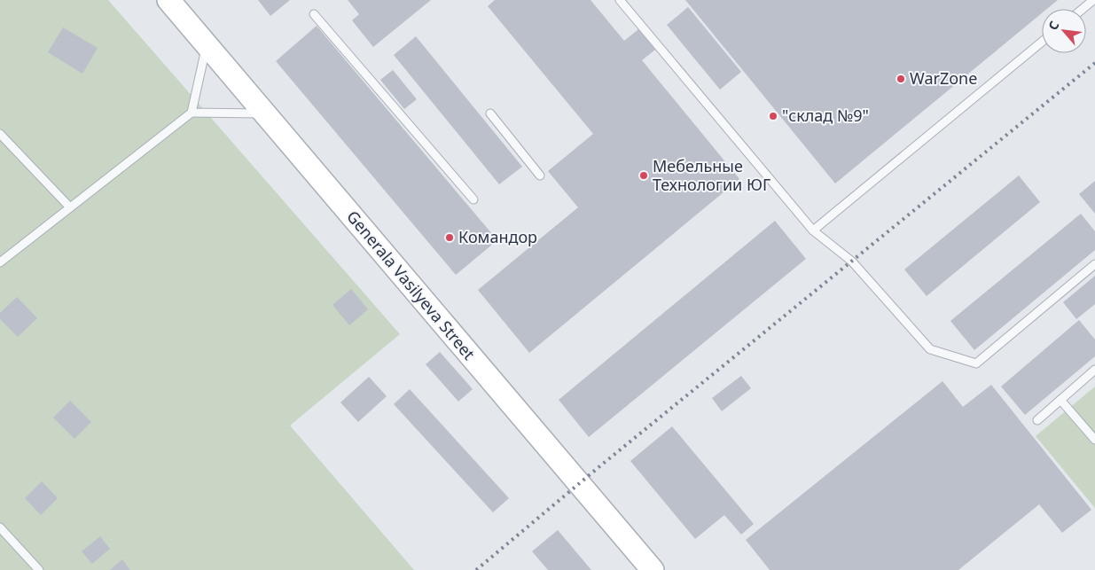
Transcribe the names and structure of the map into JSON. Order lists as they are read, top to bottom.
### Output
{
  "streets": {
    "main road": ["Generala Vasilyeva Street"]
  },
  "places": [
    "WarZone",
    "\"склад №9\"",
    "Мебельные Технологии ЮГ",
    "Командор"
  ],
  "north": "top left"
}
